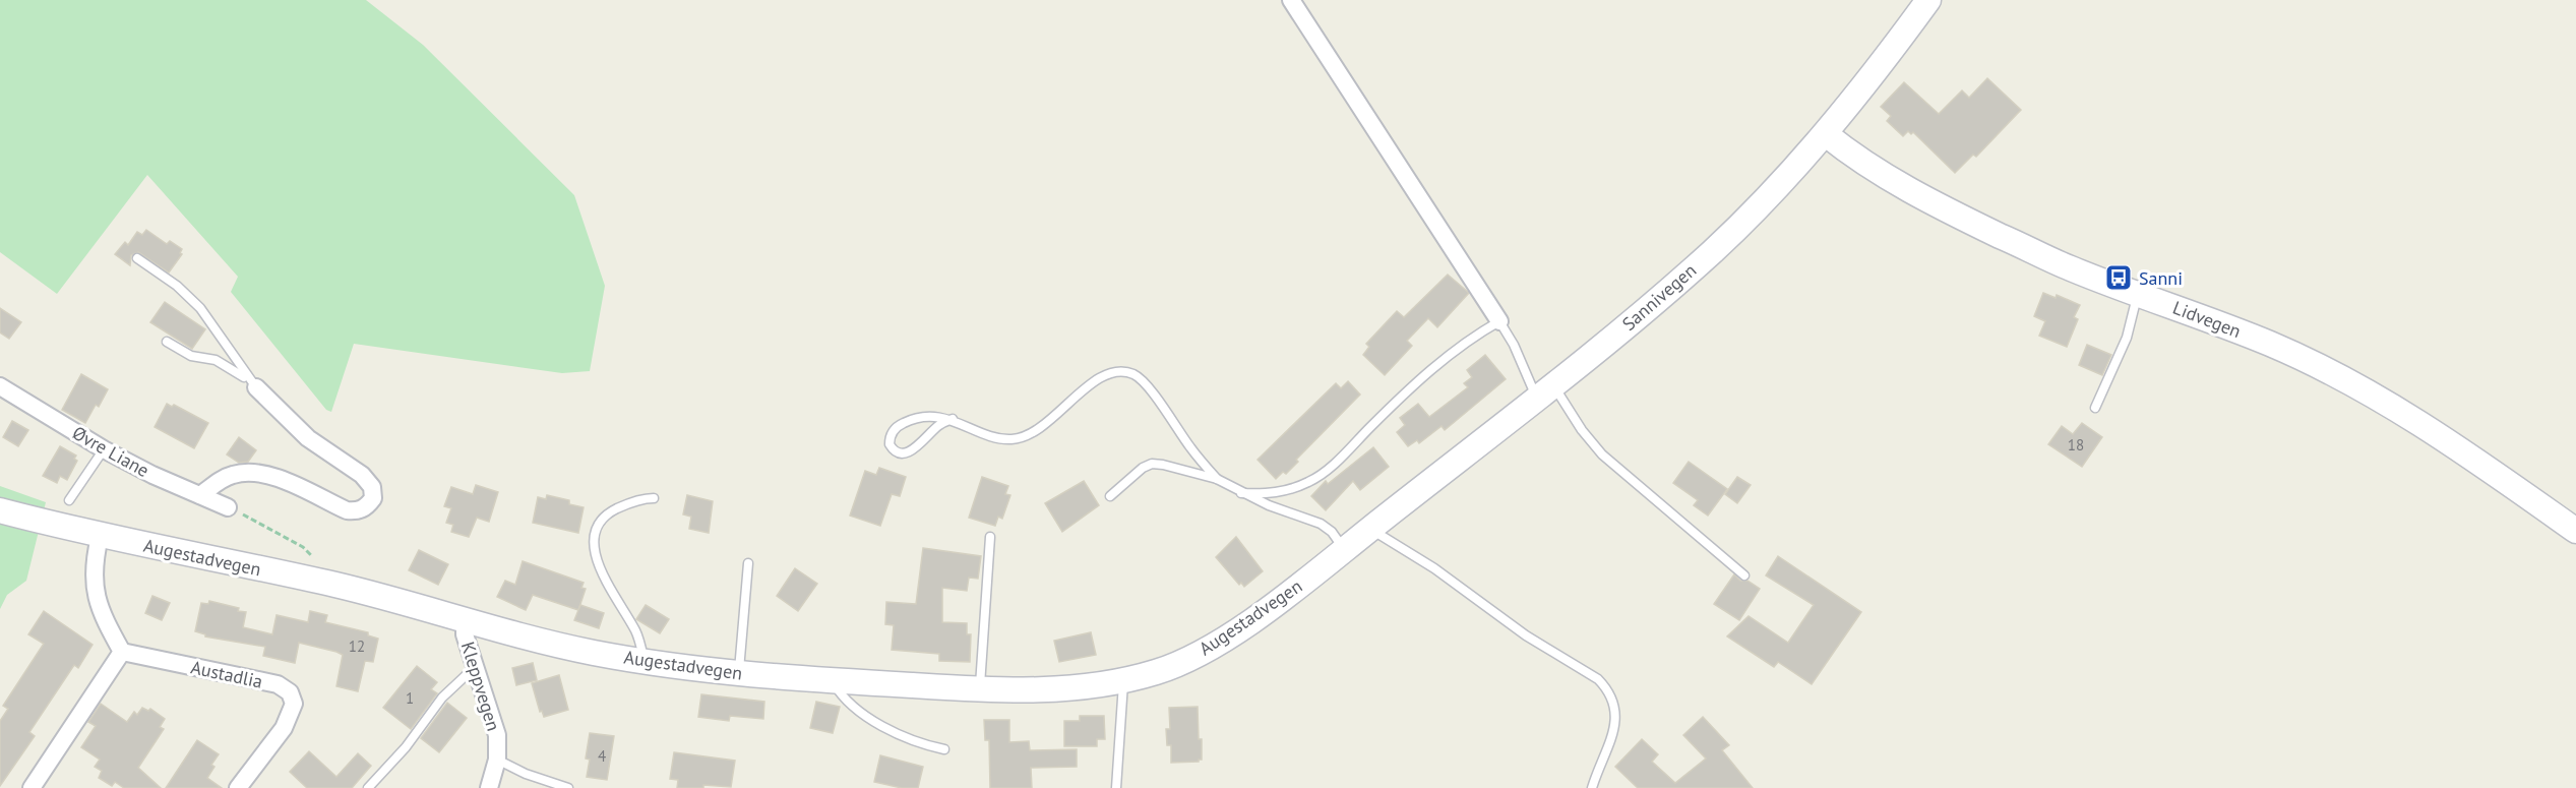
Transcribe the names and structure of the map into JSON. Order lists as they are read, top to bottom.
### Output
{
  "streets": {
    "main road": ["Sannivegen", "Lidvegen", "Augestadvegen"],
    "street": ["Øvre Liane", "Austadlia", "Kleppvegen"]
  },
  "crossings": [
    ["Sannivegen", "Lidvegen"],
    ["Sannivegen", "Augestadvegen"],
    ["Augestadvegen", "Kleppvegen"]
  ],
  "places": {
    "bus stop": ["Sanni"]
  },
  "house_numbers": [
    "18",
    "12",
    "1",
    "4"
  ]
}
